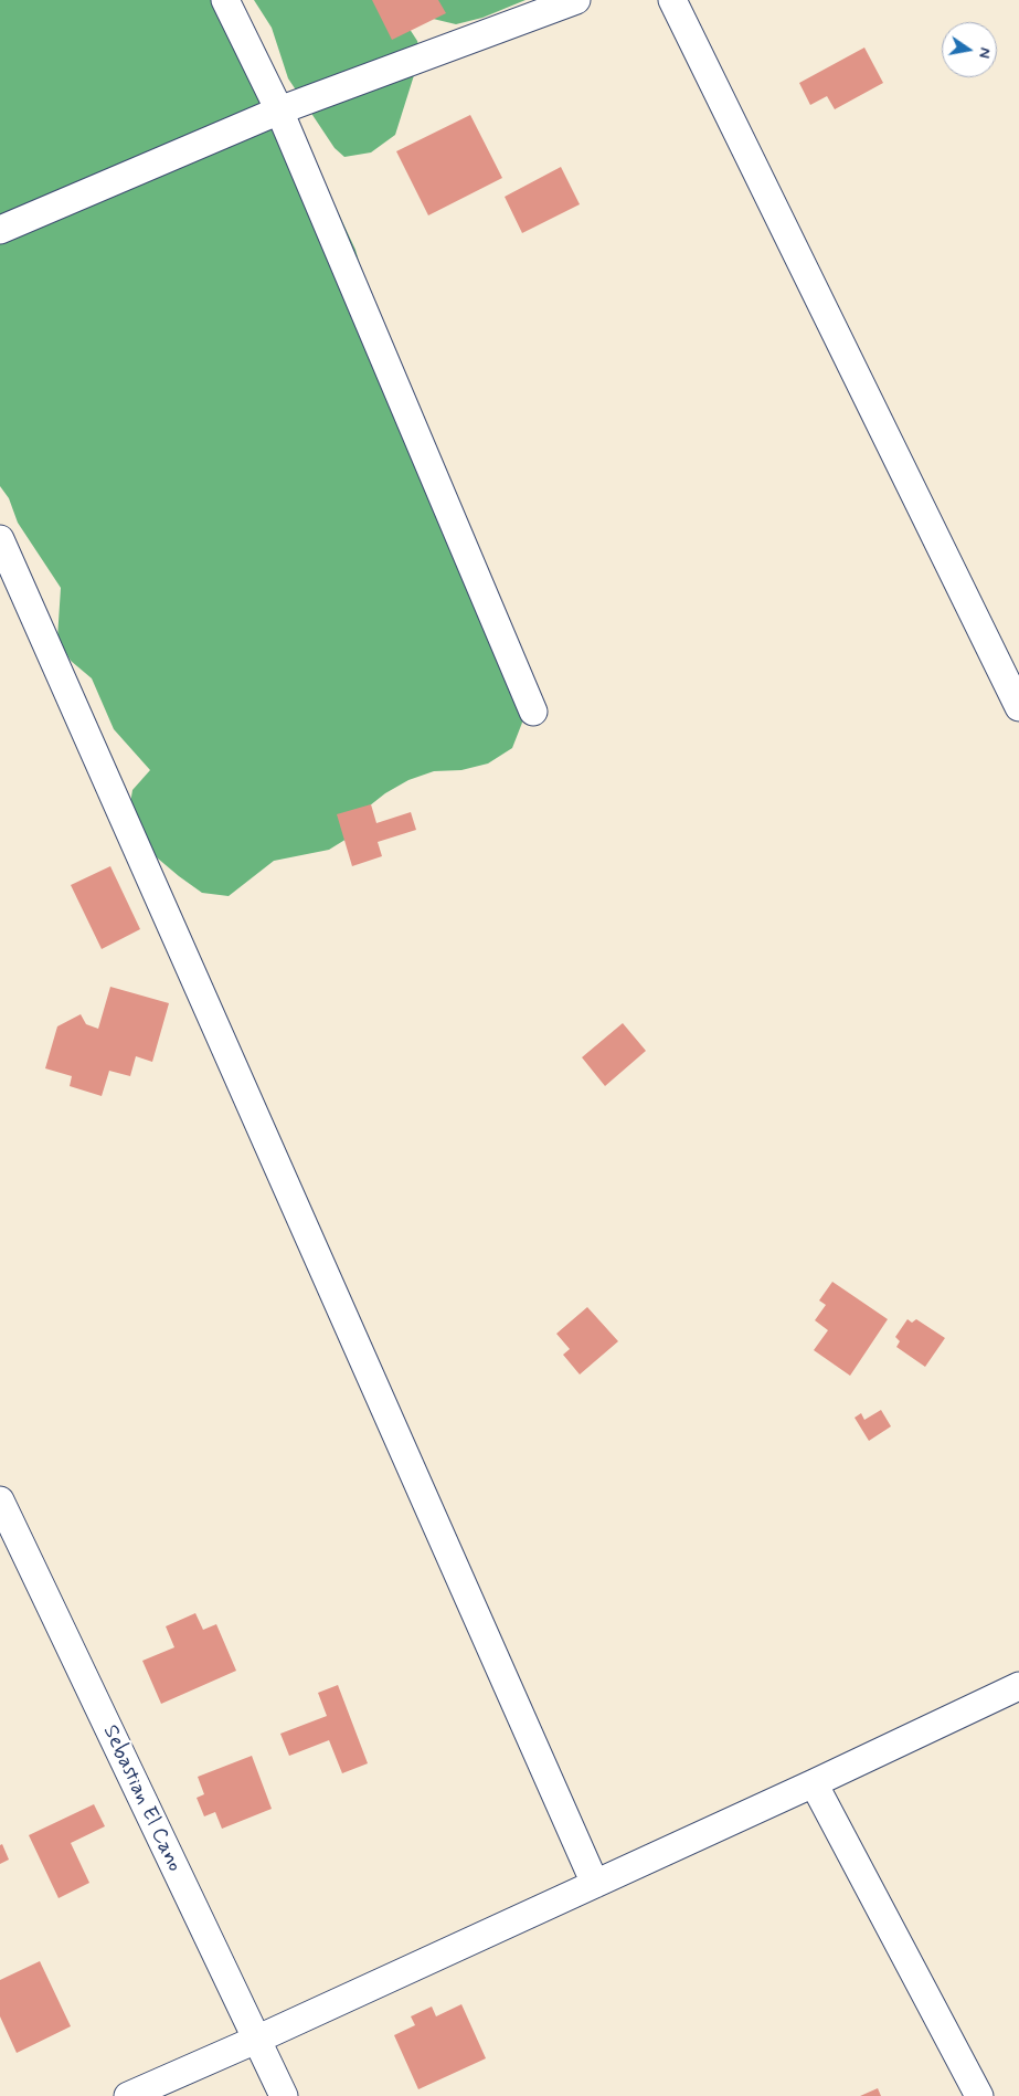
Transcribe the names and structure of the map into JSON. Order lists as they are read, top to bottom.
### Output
{
  "streets": {
    "street": ["Sebastian El Cano"]
  },
  "north": "right"
}
